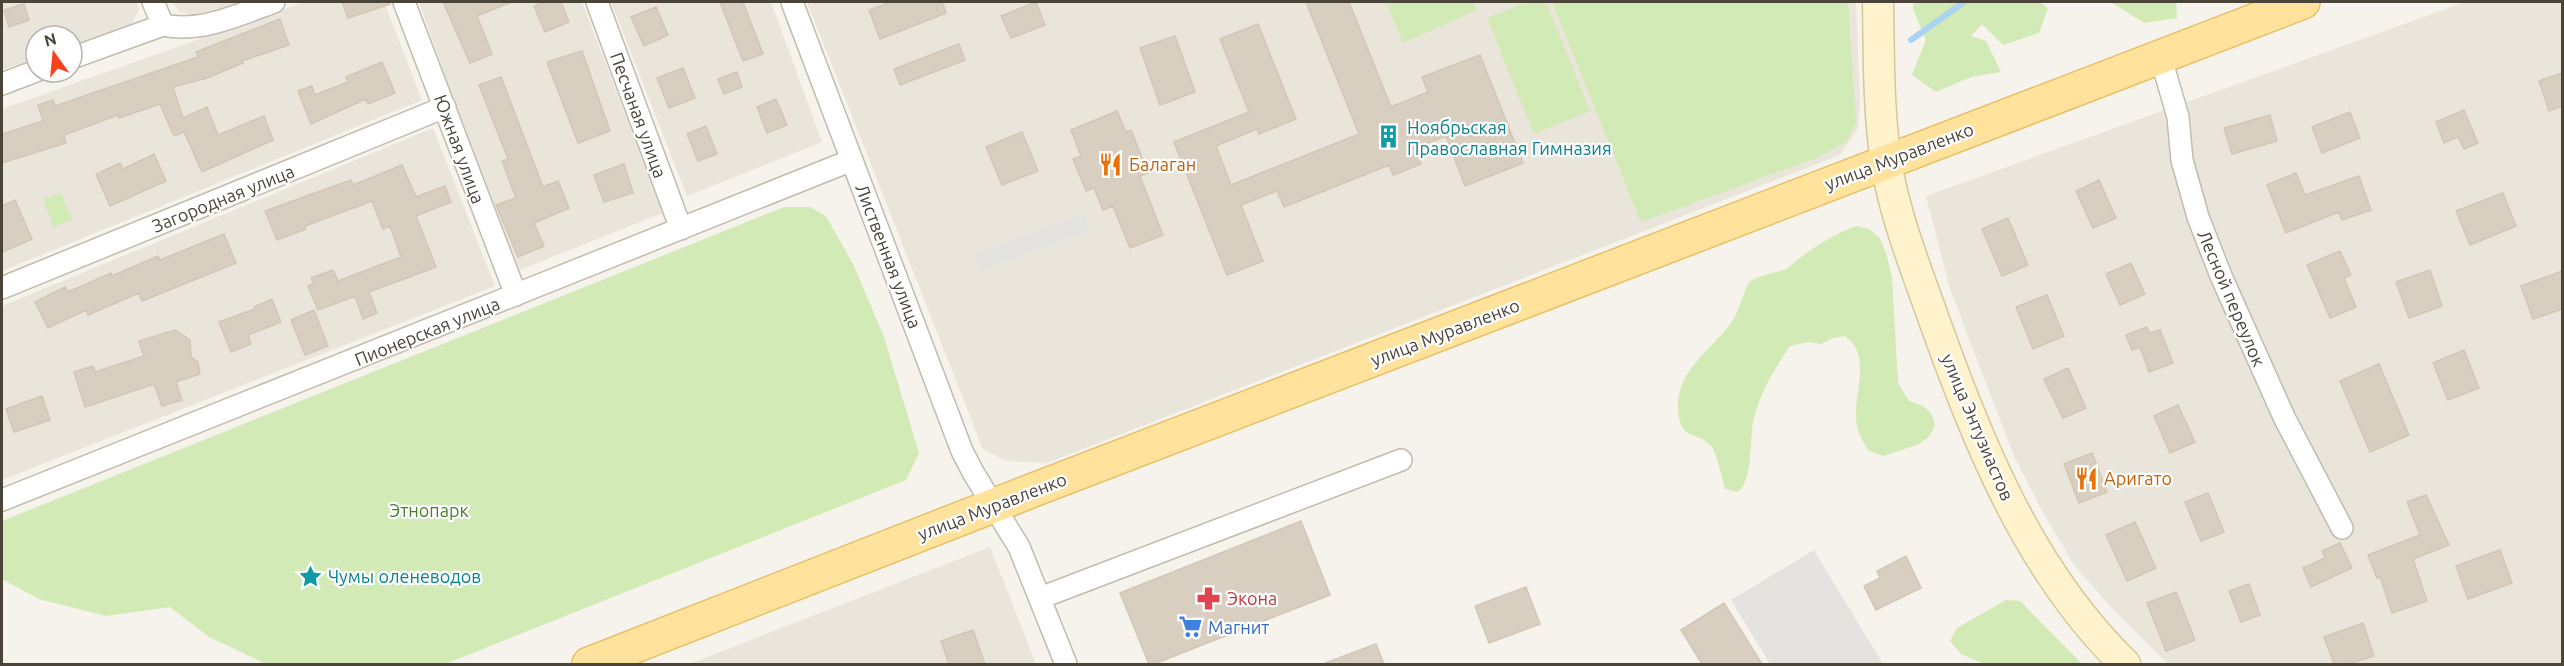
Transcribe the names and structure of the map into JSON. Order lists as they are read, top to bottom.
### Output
{
  "streets": {
    "main road": ["улица Муравленко"],
    "street": [
      "Песчаная улица",
      "Южная улица",
      "Загородная улица",
      "Лиственная улица",
      "Лесной переулок",
      "Пионерская улица",
      "улица Энтузиастов"
    ]
  },
  "crossings": [
    ["Песчаная улица", "Пионерская улица"],
    ["Южная улица", "Загородная улица"],
    ["Южная улица", "Пионерская улица"],
    ["улица Муравленко", "Лиственная улица"],
    ["улица Муравленко", "Лесной переулок"],
    ["улица Муравленко", "улица Энтузиастов"],
    ["Лиственная улица", "Пионерская улица"]
  ],
  "parks": ["Этнопарк"],
  "places": {
    "building": ["Ноябрьская Православная Гимназия"],
    "restaurant": ["Балаган", "Аригато"],
    "place": ["Чумы оленеводов"],
    "pharmacy": ["Экона"],
    "supermarket": ["Магнит"]
  },
  "north": "top"
}
